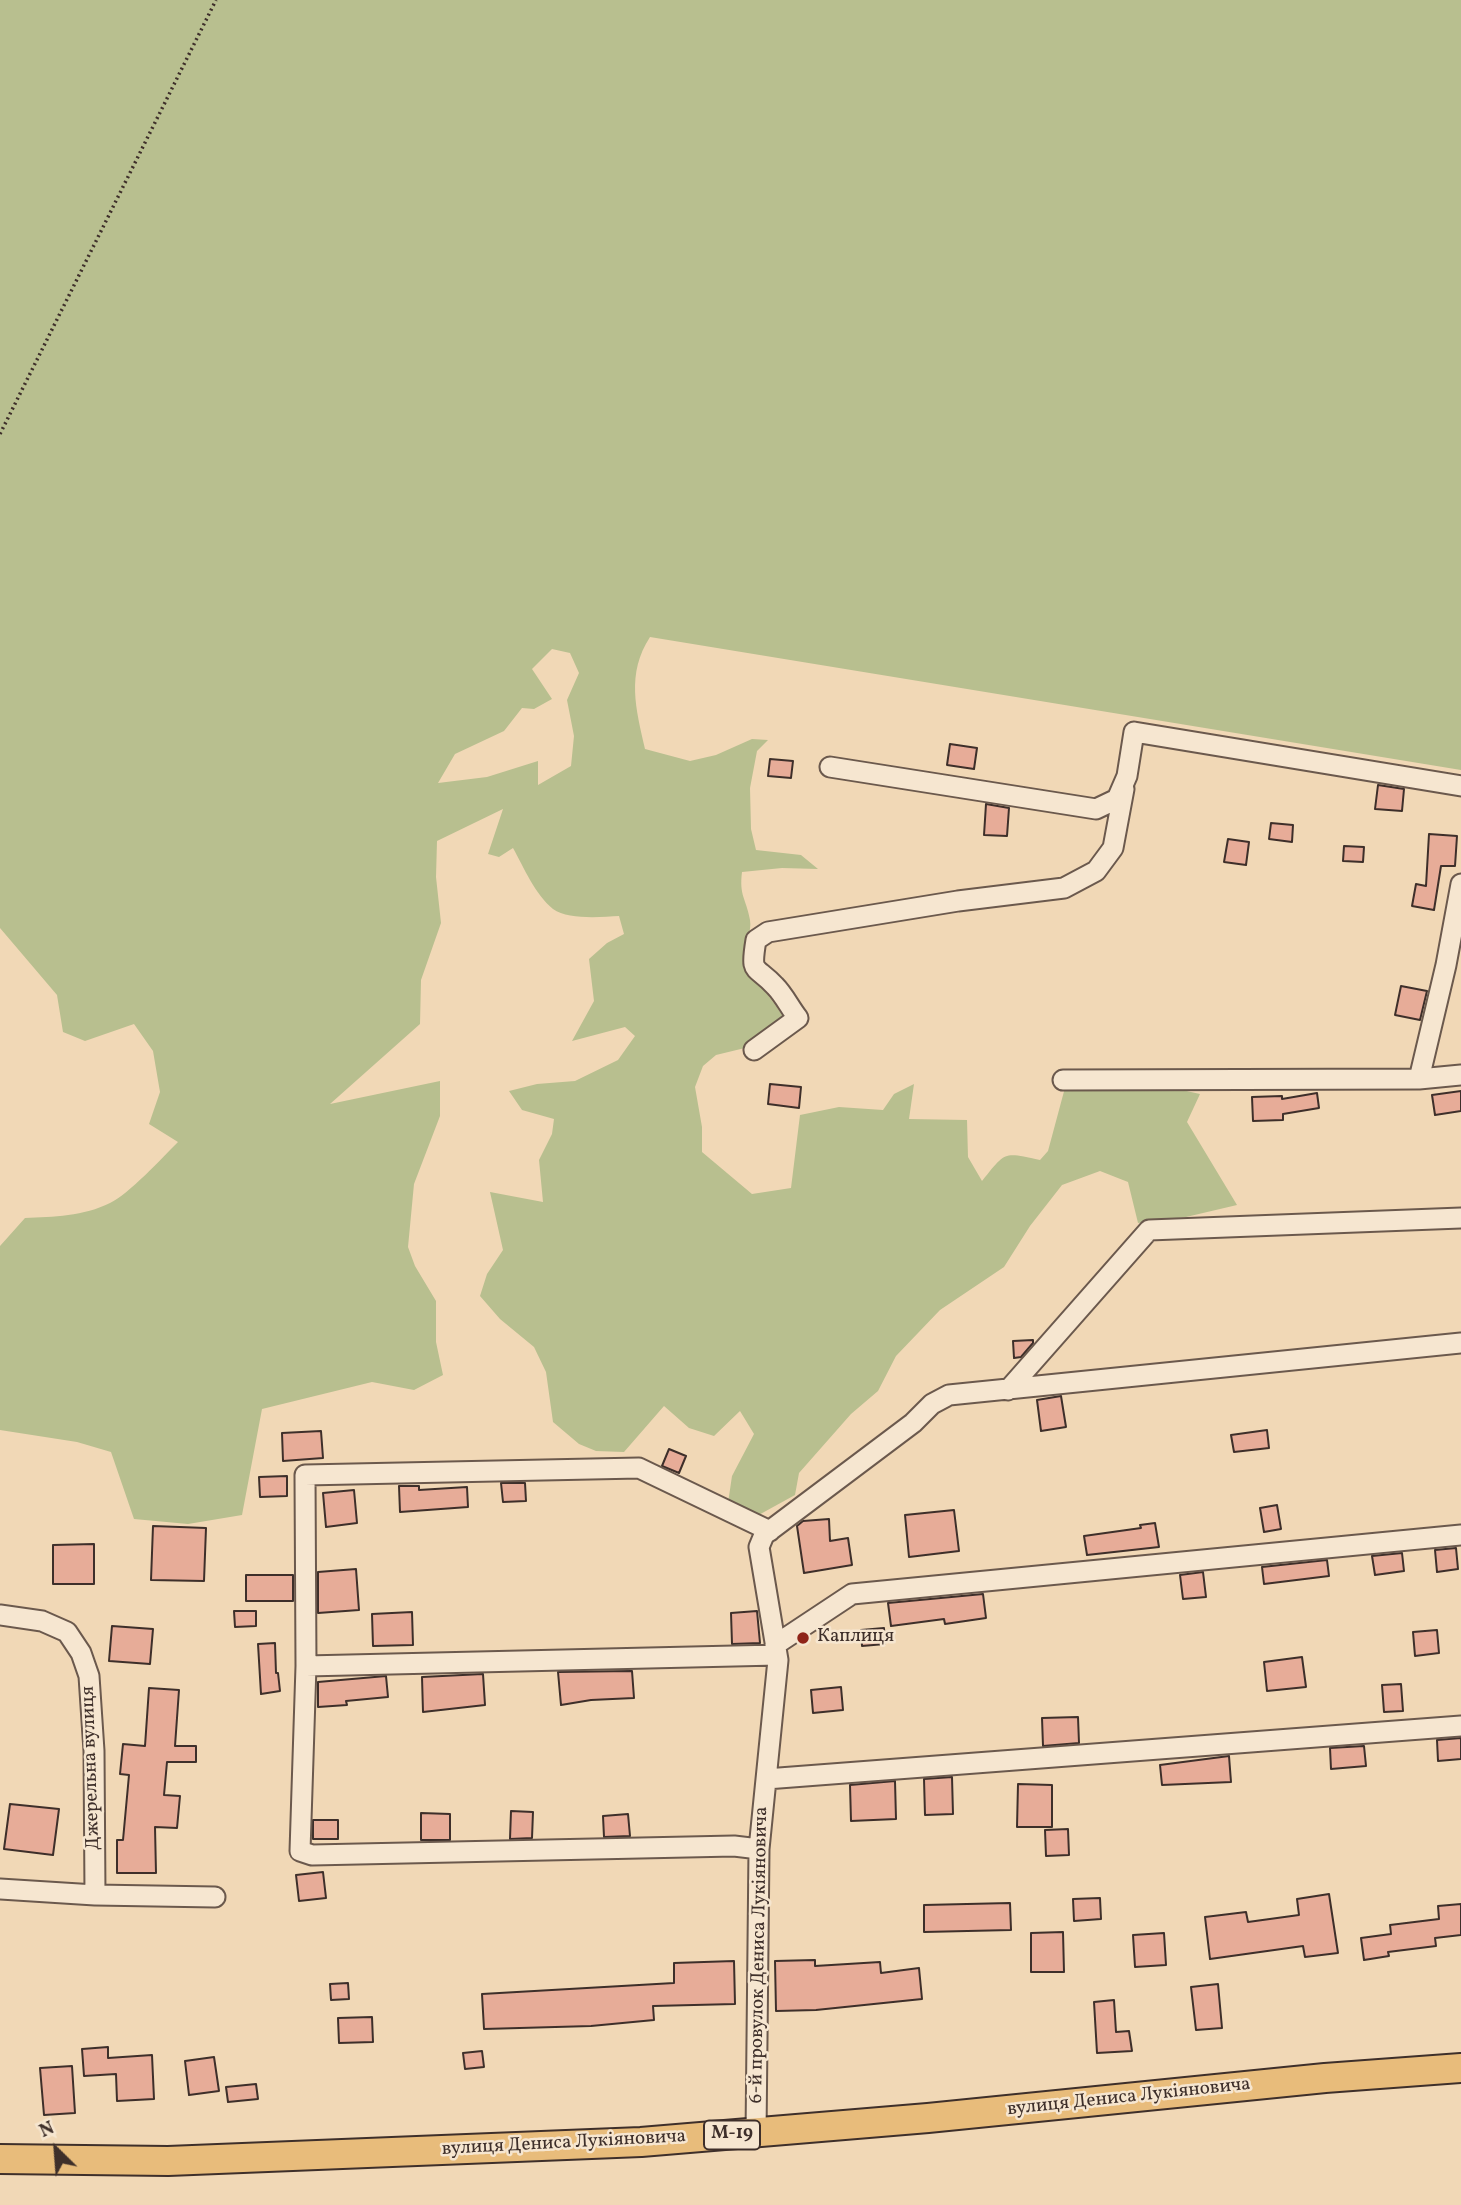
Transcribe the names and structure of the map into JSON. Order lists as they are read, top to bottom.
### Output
{
  "streets": {
    "highway": ["вулиця Дениса Лукіяновича", "М-19"],
    "street": ["Джерельна вулиця", "6-й провулок Дениса Лукіяновича"]
  },
  "crossings": [
    ["6-й провулок Дениса Лукіяновича", "вулиця Дениса Лукіяновича"]
  ],
  "places": ["Каплиця"],
  "north": "top left"
}
